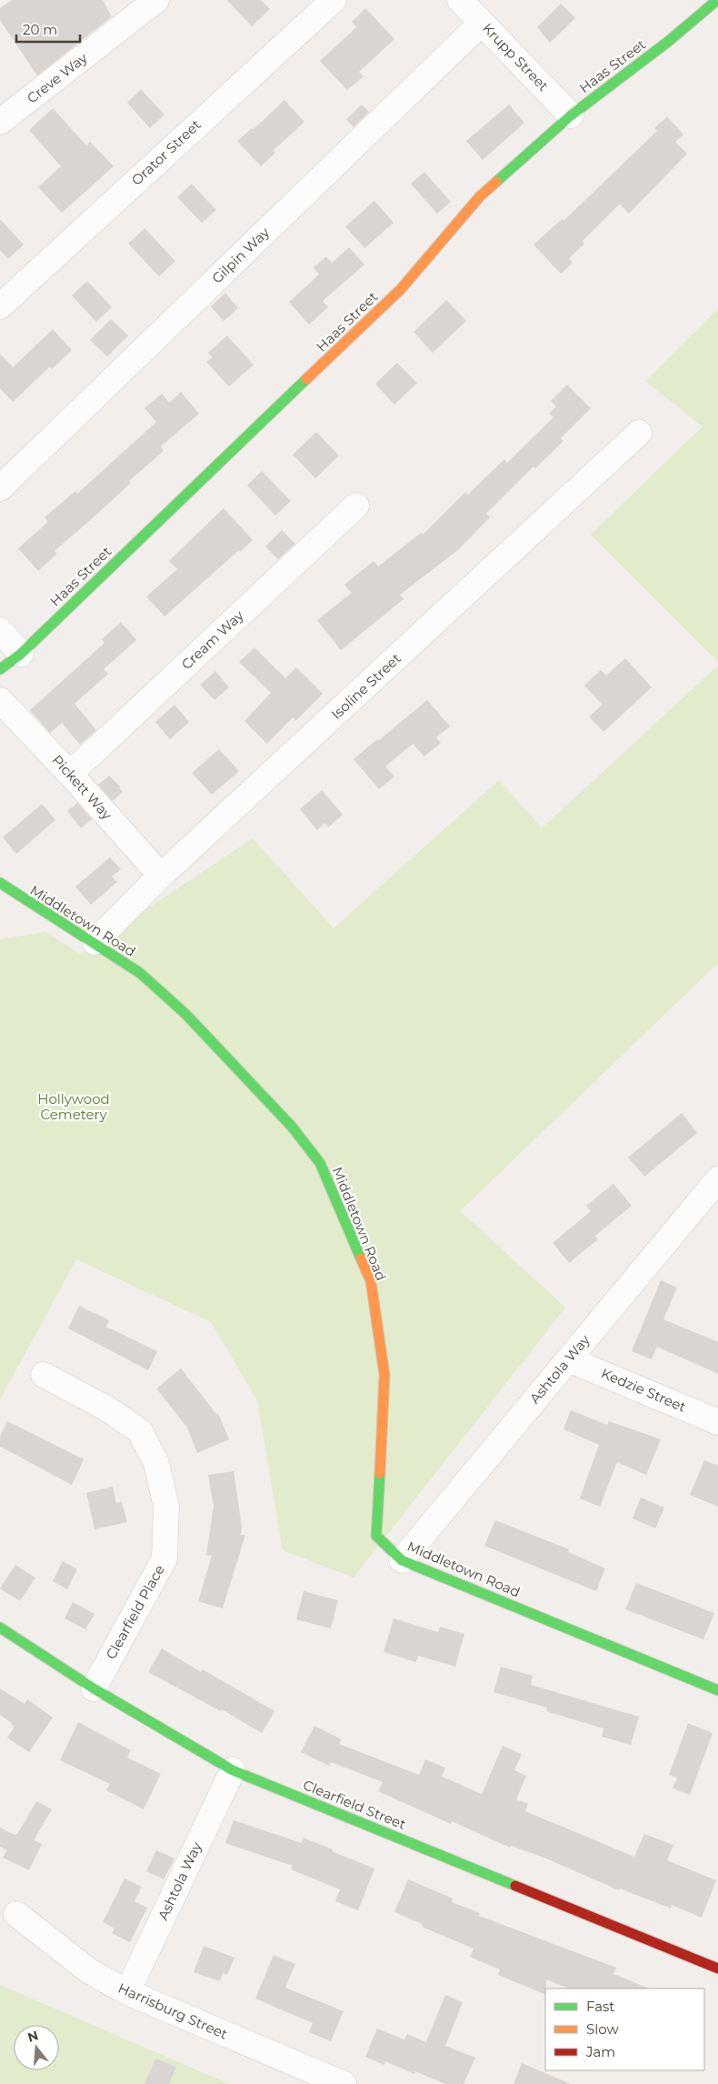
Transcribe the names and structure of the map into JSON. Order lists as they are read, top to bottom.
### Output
{
  "streets": {
    "street": [
      "Krupp Street",
      "Haas Street",
      "Creve Way",
      "Orator Street",
      "Gilpin Way",
      "Cream Way",
      "Isoline Street",
      "Pickett Way",
      "Middletown Road",
      "Ashtola Way",
      "Kedzie Street",
      "Clearfield Place",
      "Clearfield Street",
      "Harrisburg Street"
    ]
  },
  "crossings": [
    ["Krupp Street", "Haas Street"],
    ["Krupp Street", "Gilpin Way"],
    ["Cream Way", "Pickett Way"],
    ["Isoline Street", "Pickett Way"],
    ["Isoline Street", "Middletown Road"],
    ["Middletown Road", "Ashtola Way"],
    ["Ashtola Way", "Kedzie Street"],
    ["Ashtola Way", "Clearfield Street"],
    ["Ashtola Way", "Harrisburg Street"],
    ["Clearfield Place", "Clearfield Street"]
  ],
  "parks": ["Hollywood Cemetery"],
  "legend": ["Fast", "Slow", "Jam"],
  "scale_bar": "20 m",
  "north": "top"
}
